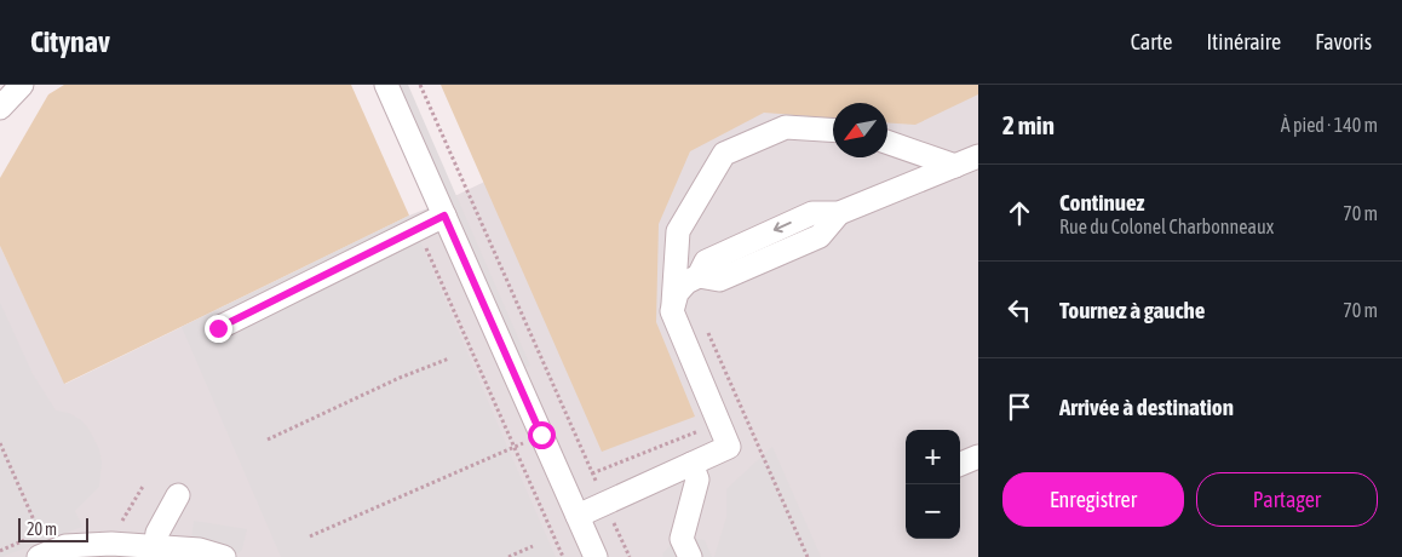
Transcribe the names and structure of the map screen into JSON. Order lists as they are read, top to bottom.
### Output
{
  "scale_bar": "20 m",
  "north": "bottom left",
  "page": {
    "header": "Citynav",
    "nav": ["Carte", "Itinéraire", "Favoris"],
    "heading": ["2 min", "À pied · 140 m"],
    "list": [
      ["Continuez", "Rue du Colonel Charbonneaux", "70 m"],
      ["Tournez à gauche", "70 m"],
      "Arrivée à destination"
    ],
    "map_buttons": ["+", "−"],
    "buttons": ["Enregistrer", "Partager"],
    "scale": "20 m"
  }
}
